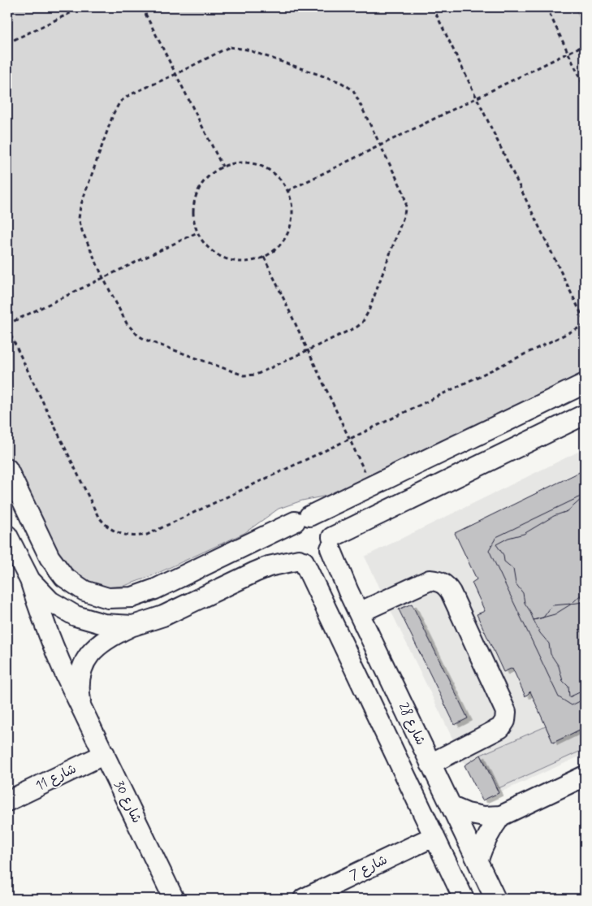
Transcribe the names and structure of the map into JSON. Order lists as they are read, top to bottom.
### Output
{
  "streets": {
    "street": [
      "شارع 28",
      "شارع 11",
      "شارع 30",
      "شارع 7"
    ]
  },
  "crossings": [
    ["شارع 28", "شارع 30"],
    ["شارع 11", "شارع 30"]
  ]
}
